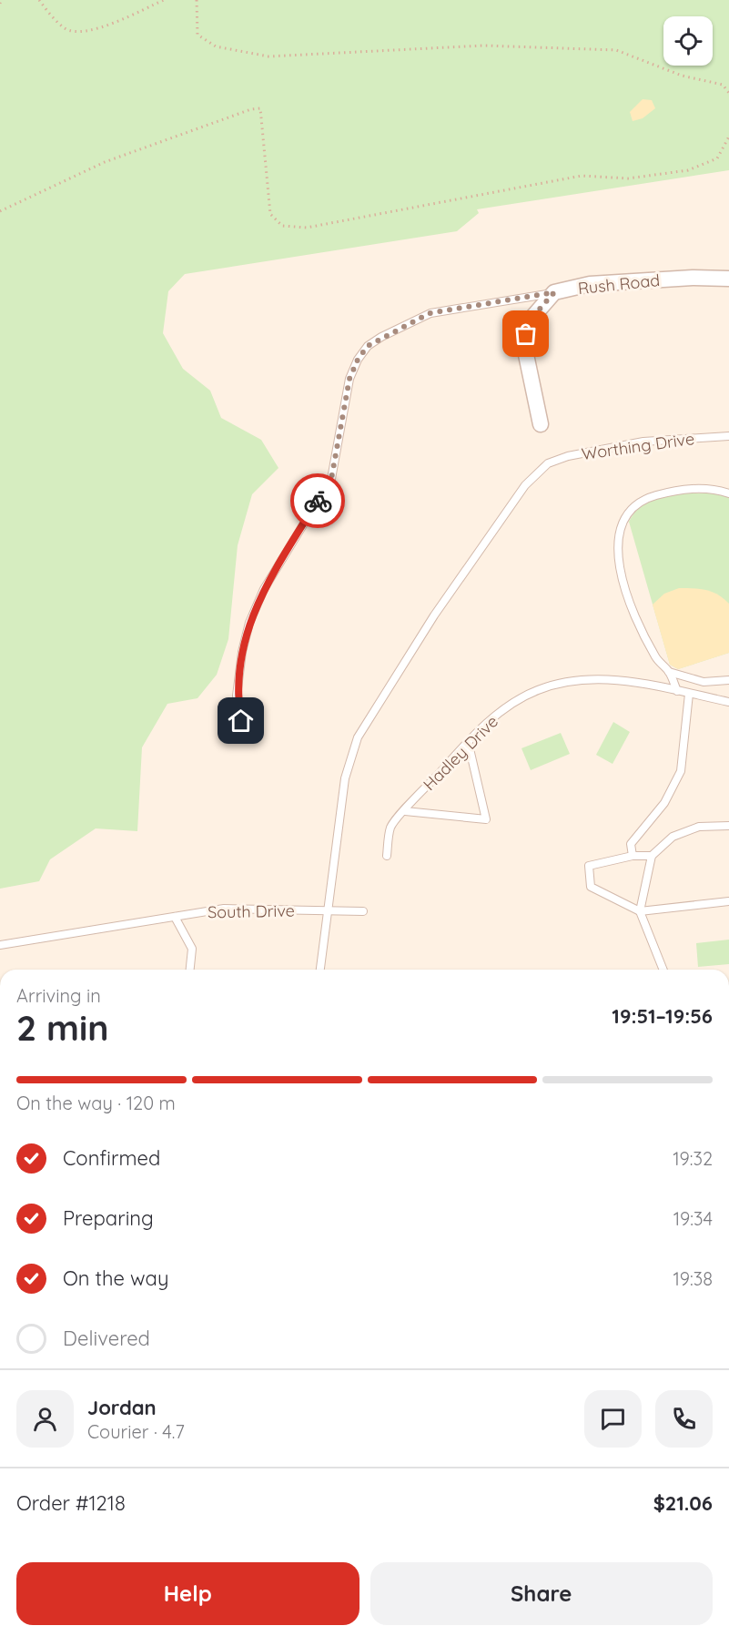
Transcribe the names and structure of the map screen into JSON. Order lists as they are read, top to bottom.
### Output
{
  "streets": {
    "street": ["Rush Road"],
    "lane": ["Worthing Drive", "Hadley Drive", "South Drive"]
  },
  "crossings": [
    ["Worthing Drive", "South Drive"]
  ],
  "page": {
    "heading": ["2 min", "Arriving in", "19:51–19:56"],
    "panel": [
      "Jordan",
      "Courier · 4.7",
      "Order #1218",
      "$21.06"
    ],
    "bar": "On the way · 120 m",
    "list": [
      ["Confirmed", "19:32"],
      ["Preparing", "19:34"],
      ["On the way", "19:38"],
      "Delivered"
    ],
    "buttons": ["Help", "Share"]
  }
}
